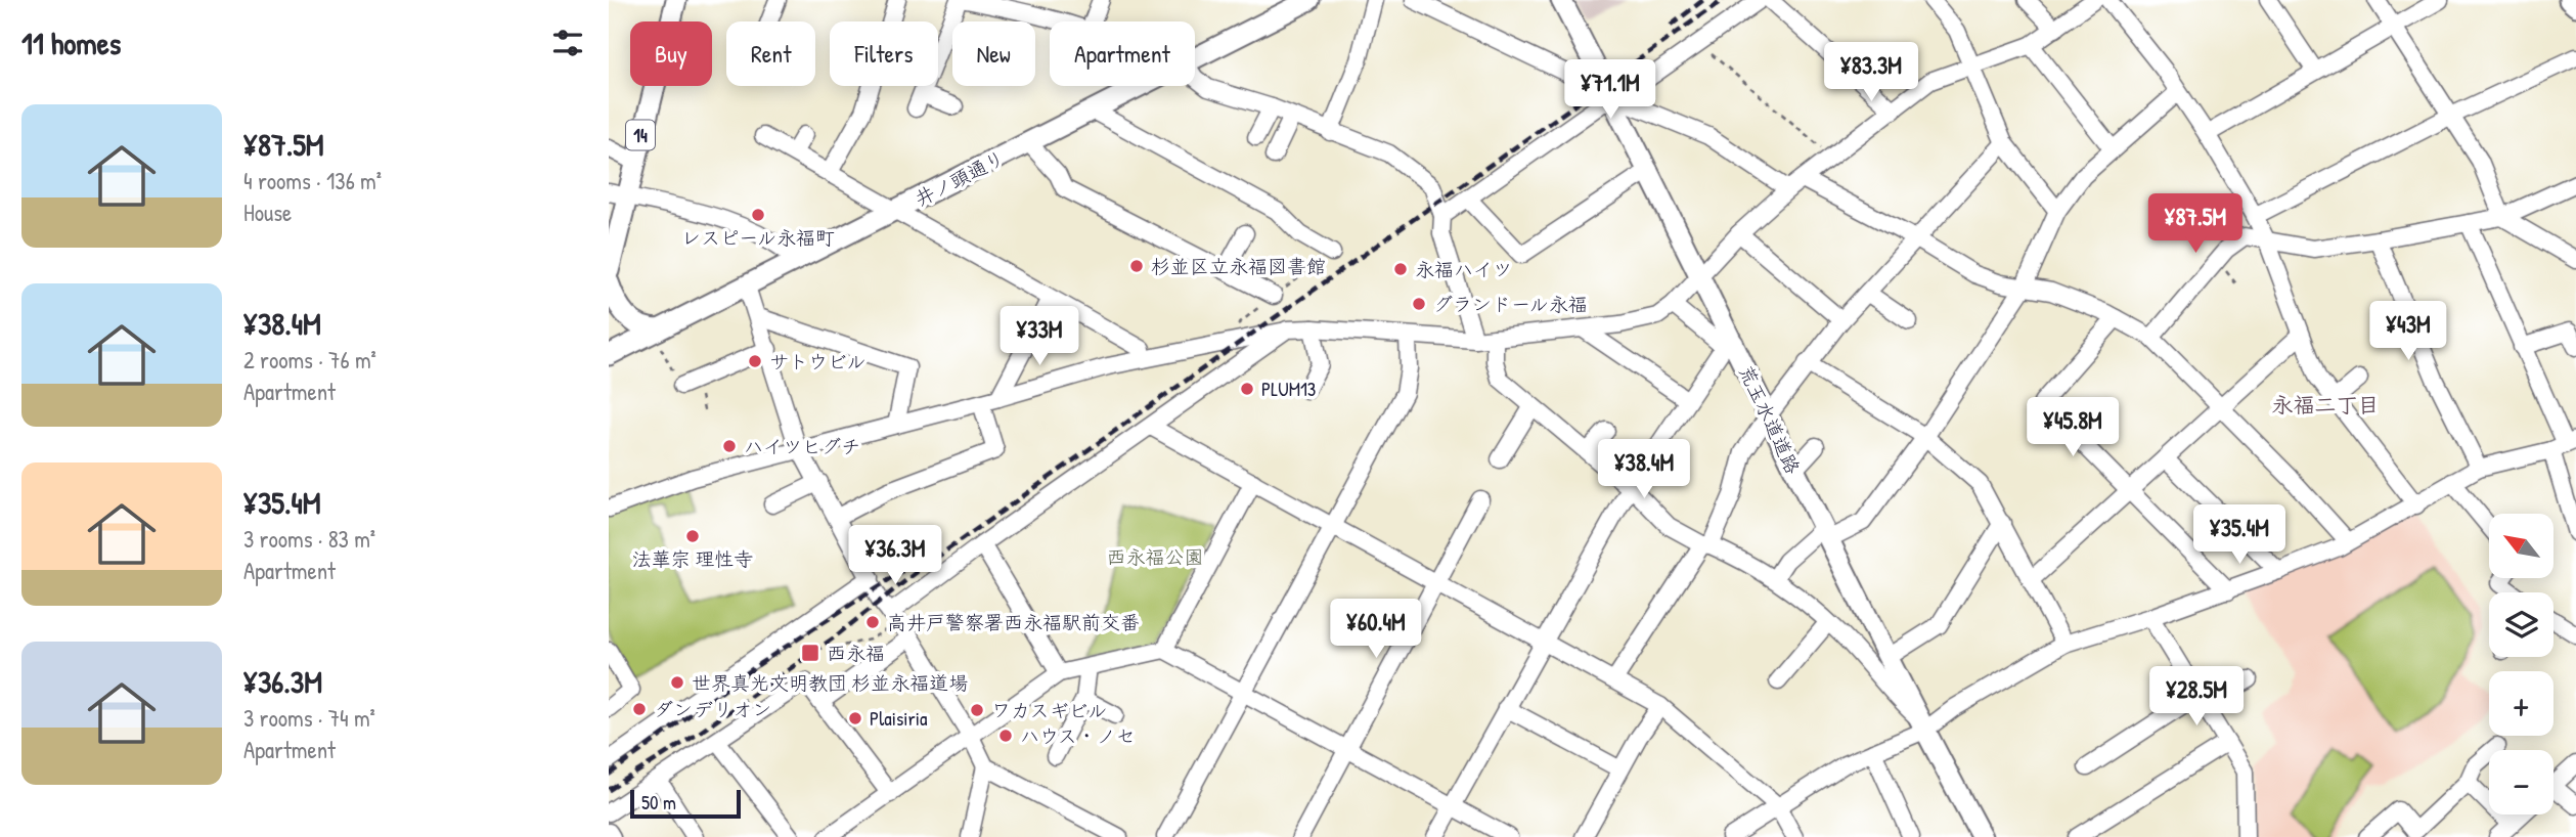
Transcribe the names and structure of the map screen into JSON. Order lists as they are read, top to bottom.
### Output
{
  "streets": {
    "main road": ["14", "井ノ頭通り", "荒玉水道道路"]
  },
  "districts": ["永福二丁目"],
  "parks": ["西永福公園"],
  "places": {
    "other": [
      "レスピール永福町",
      "杉並区立永福図書館",
      "永福ハイツ",
      "グランドール永福",
      "サトウビル",
      "PLUM13",
      "ハイツヒグチ",
      "法華宗 理性寺",
      "高井戸警察署西永福駅前交番",
      "世界真光文明教団 杉並永福道場",
      "ダンデリオン",
      "ワカスギビル",
      "Plaisiria",
      "ハウス・ノセ"
    ],
    "transit": ["西永福"]
  },
  "scale_bar": "50 m",
  "north": "top left",
  "page": {
    "heading": "11 homes",
    "chip": [
      "Buy",
      "Rent",
      "Filters",
      "New",
      "Apartment"
    ],
    "price": [
      "¥83.3M",
      "¥71.1M",
      "¥87.5M",
      "¥43M",
      "¥33M",
      "¥45.8M",
      "¥38.4M",
      "¥35.4M",
      "¥36.3M",
      "¥60.4M",
      "¥28.5M"
    ],
    "list": [
      {
        "name": "¥87.5M",
        "note": "4 rooms · 136 m² · House"
      },
      {
        "name": "¥38.4M",
        "note": "2 rooms · 76 m² · Apartment"
      },
      {
        "name": "¥35.4M",
        "note": "3 rooms · 83 m² · Apartment"
      },
      {
        "name": "¥36.3M",
        "note": "3 rooms · 74 m² · Apartment"
      }
    ],
    "map_buttons": ["+", "−"],
    "scale": "50 m"
  }
}
